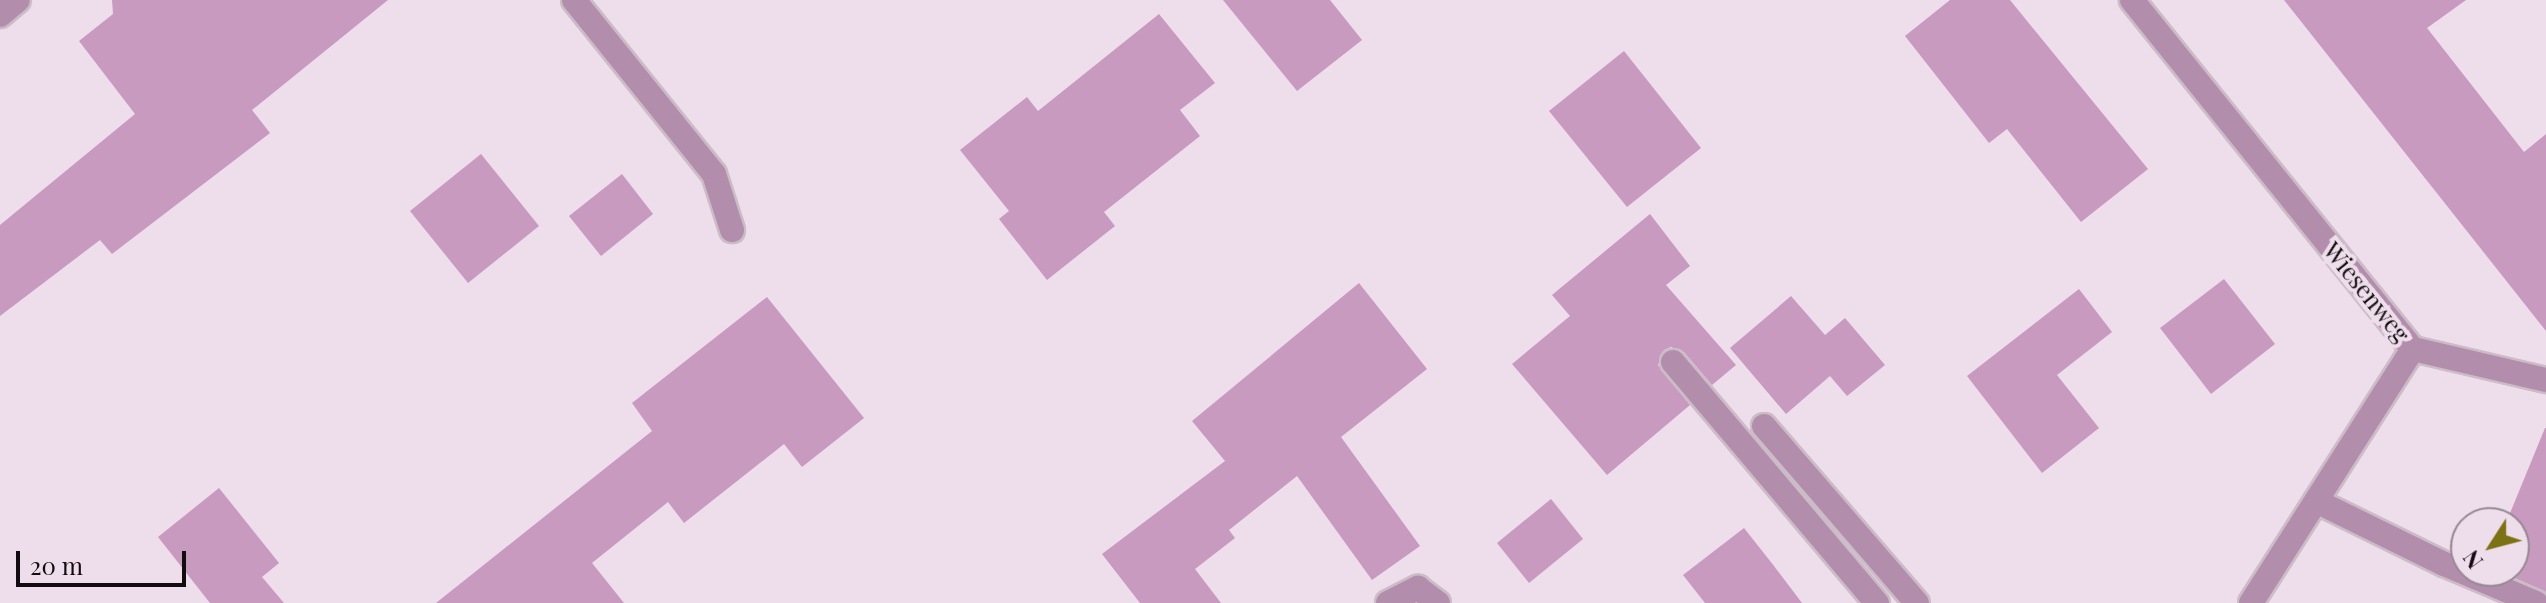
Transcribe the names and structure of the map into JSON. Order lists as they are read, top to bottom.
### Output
{
  "streets": {
    "street": ["Wiesenweg"]
  },
  "scale_bar": "20 m",
  "north": "bottom left"
}
